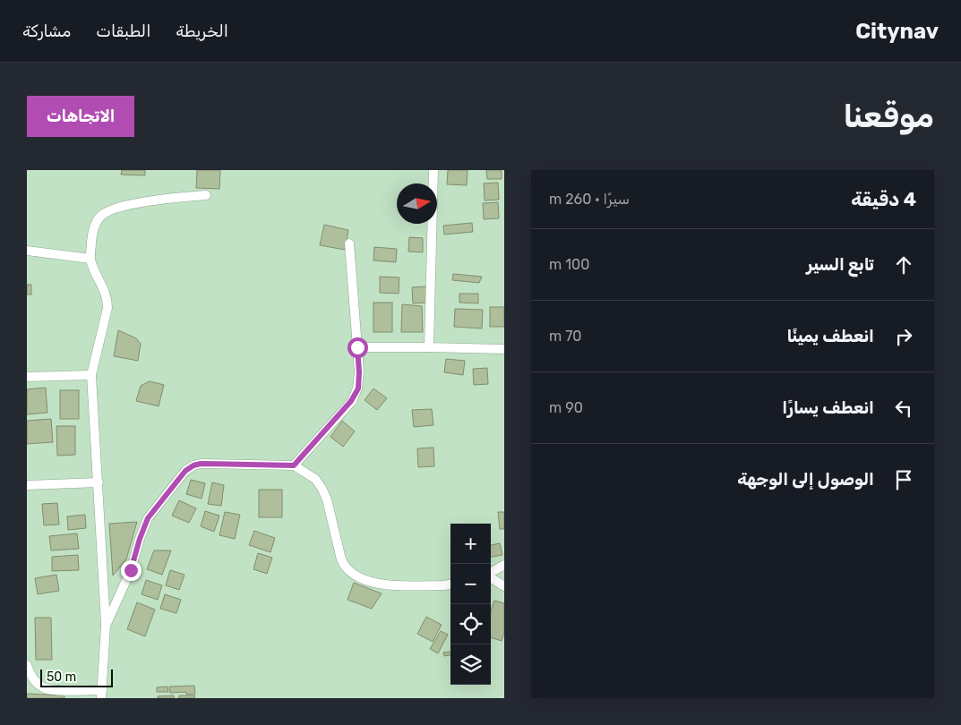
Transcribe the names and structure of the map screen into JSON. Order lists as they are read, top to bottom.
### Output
{
  "scale_bar": "50 m",
  "north": "right",
  "page": {
    "header": "Citynav",
    "nav": ["الخريطة", "الطبقات", "مشاركة"],
    "buttons": "الاتجاهات",
    "title": "موقعنا",
    "heading": ["4 دقيقة", "سيرًا · 260 m"],
    "list": [
      ["تابع السير", "100 m"],
      ["انعطف يمينًا", "70 m"],
      ["انعطف يسارًا", "90 m"],
      "الوصول إلى الوجهة"
    ],
    "map_buttons": ["+", "−"],
    "scale": "50 m"
  }
}
